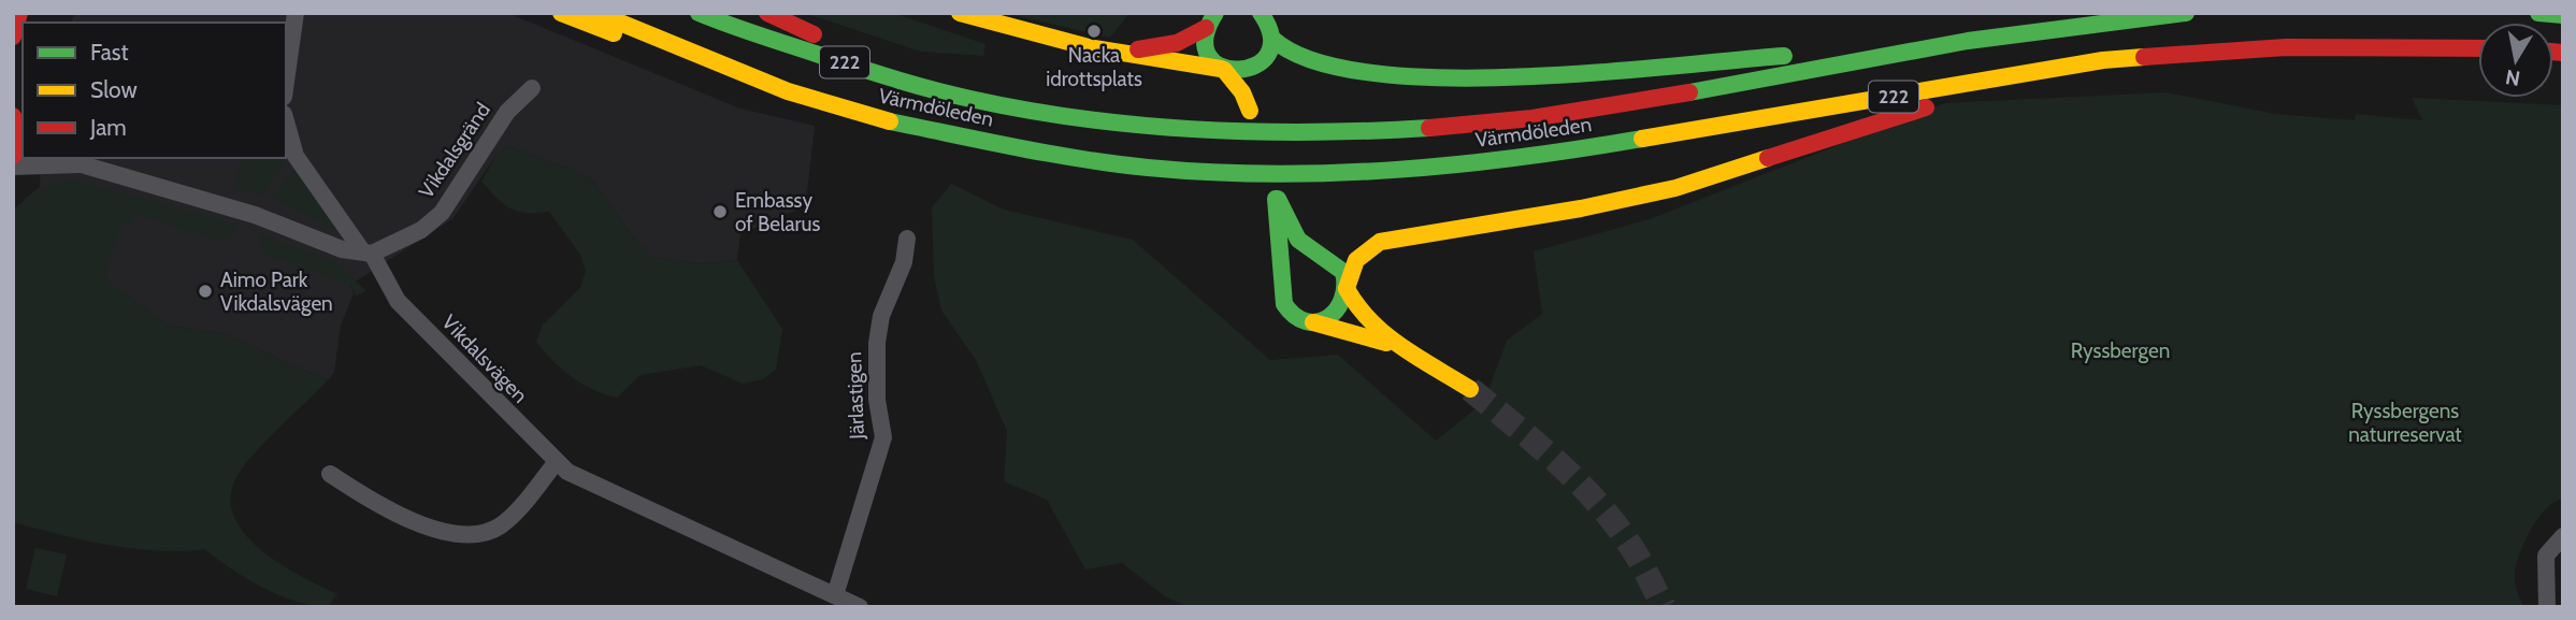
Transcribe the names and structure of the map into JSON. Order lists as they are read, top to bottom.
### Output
{
  "streets": {
    "main road": ["222", "Värmdöleden"],
    "street": ["Vikdalsgränd", "Vikdalsvägen", "Järlastigen"]
  },
  "crossings": [
    ["Vikdalsgränd", "Vikdalsvägen"],
    ["Vikdalsvägen", "Järlastigen"]
  ],
  "parks": ["Ryssbergen", "Ryssbergens naturreservat"],
  "places": ["Nacka idrottsplats", "Embassy of Belarus", "Aimo Park Vikdalsvägen"],
  "legend": ["Fast", "Slow", "Jam"],
  "north": "bottom"
}
